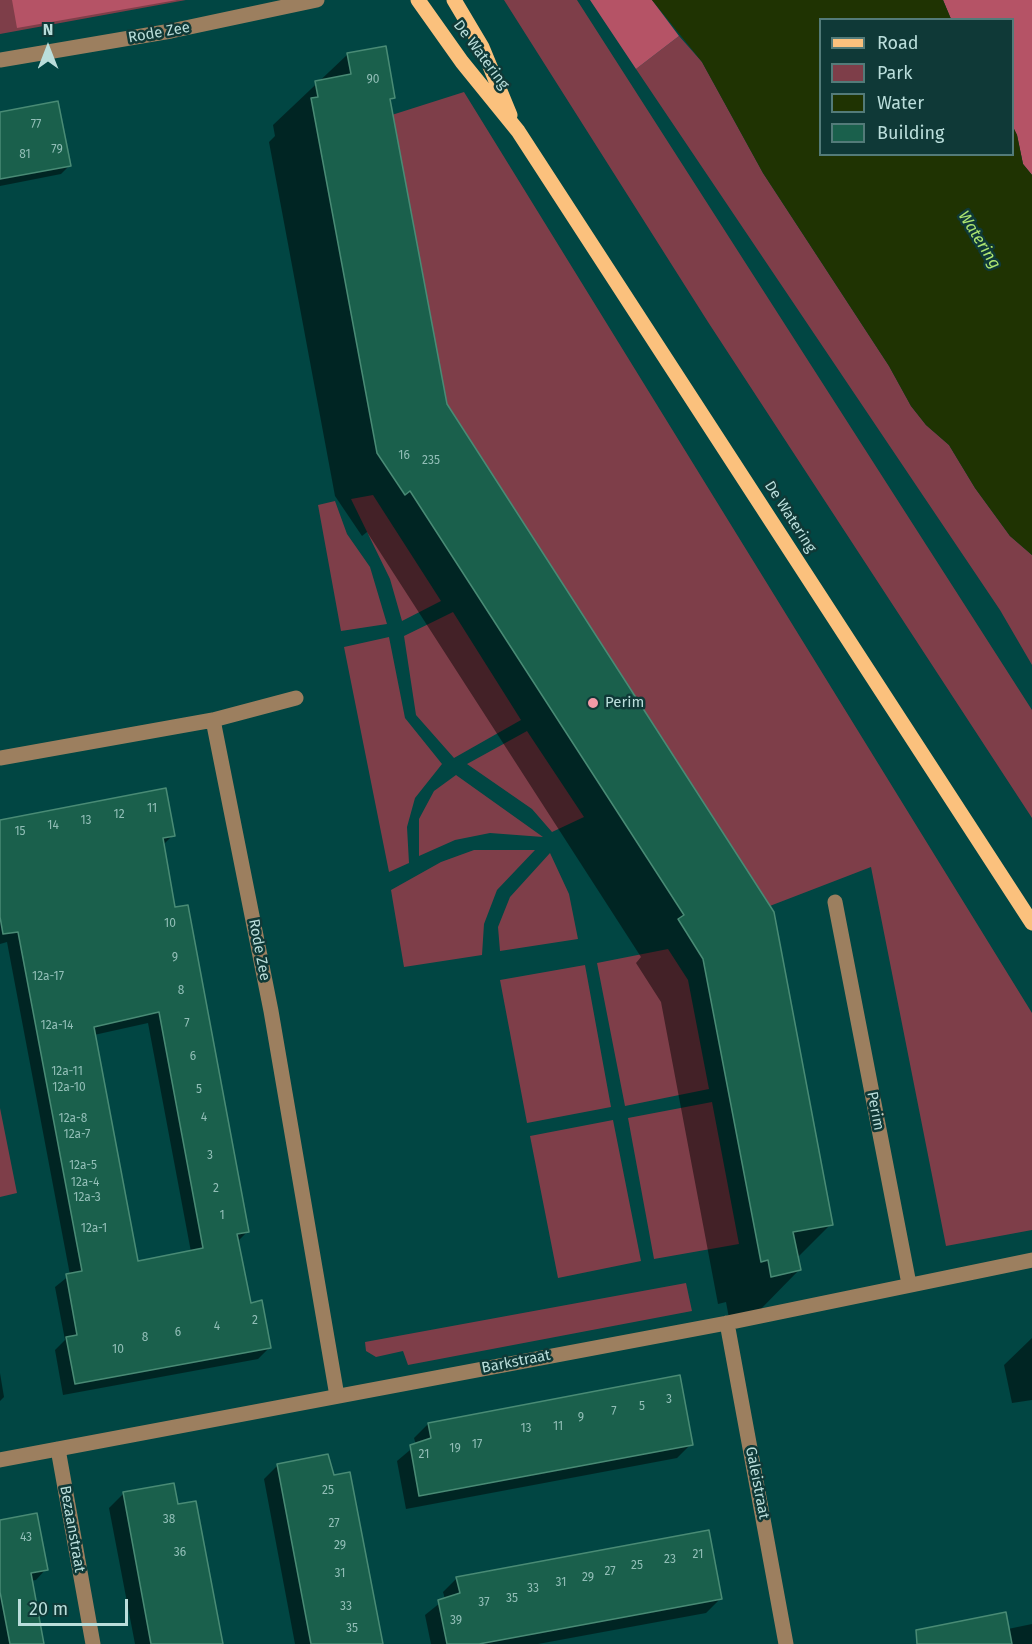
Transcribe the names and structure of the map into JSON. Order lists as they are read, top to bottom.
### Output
{
  "streets": {
    "main road": ["De Watering"],
    "street": [
      "Rode Zee",
      "Perim",
      "Barkstraat",
      "Galeistraat",
      "Bezaanstraat"
    ]
  },
  "crossings": [
    ["Rode Zee", "Barkstraat"],
    ["Perim", "Barkstraat"],
    ["Barkstraat", "Galeistraat"],
    ["Barkstraat", "Bezaanstraat"]
  ],
  "water": ["Watering"],
  "places": ["Perim"],
  "house_numbers": [
    "90",
    "77",
    "79",
    "81",
    "16",
    "235",
    "11",
    "12",
    "13",
    "14",
    "15",
    "10",
    "9",
    "12a-17",
    "8",
    "7",
    "12a-14",
    "6",
    "12a-11",
    "12a-10",
    "5",
    "4",
    "12a-8",
    "12a-7",
    "3",
    "12a-5",
    "12a-4",
    "2",
    "12a-3",
    "1",
    "12a-1",
    "2",
    "4",
    "6",
    "8",
    "10",
    "3",
    "5",
    "7",
    "9",
    "11",
    "13",
    "17",
    "19",
    "21",
    "25",
    "38",
    "27",
    "43",
    "29",
    "36",
    "21",
    "23",
    "25",
    "27",
    "31",
    "29",
    "31",
    "33",
    "35",
    "37",
    "33",
    "39",
    "35"
  ],
  "legend": [
    "Road",
    "Park",
    "Water",
    "Building"
  ],
  "scale_bar": "20 m",
  "north": "top"
}
